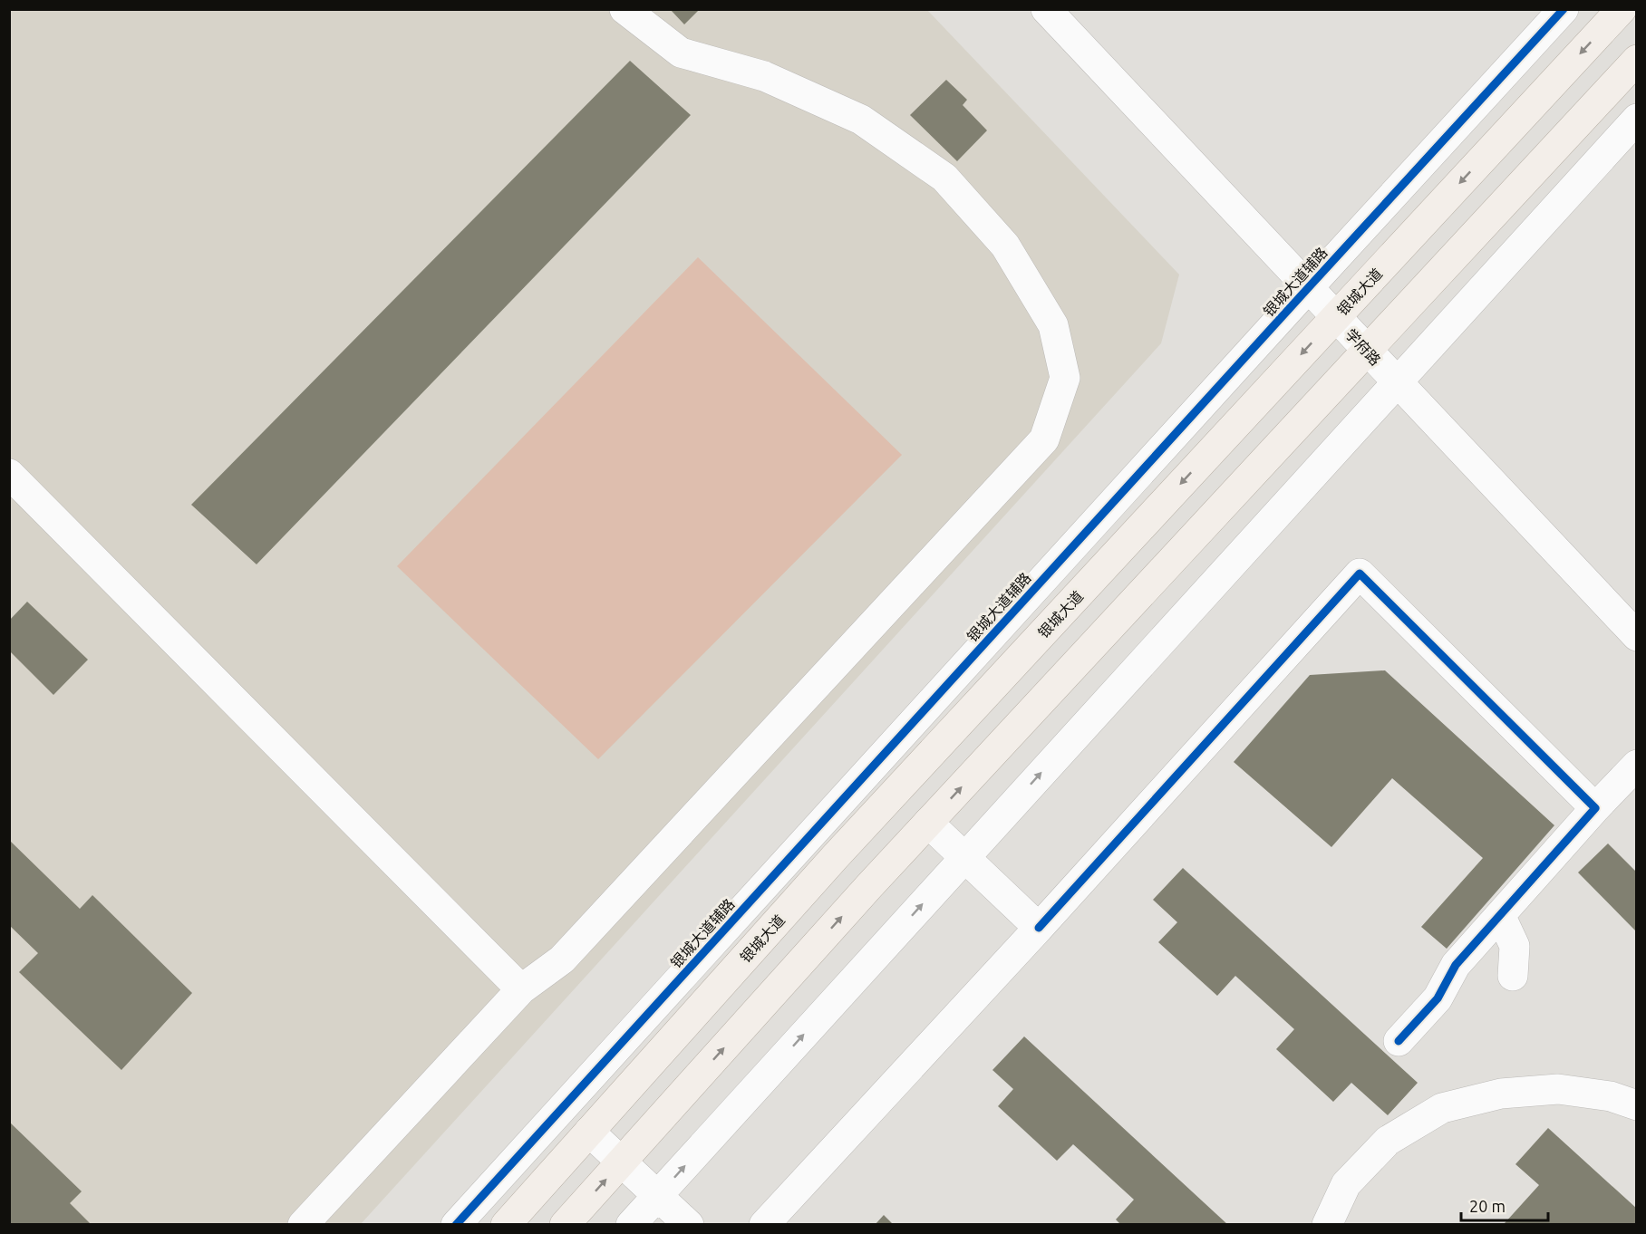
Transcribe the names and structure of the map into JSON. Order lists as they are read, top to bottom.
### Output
{
  "streets": {
    "main road": ["银城大道"],
    "street": ["银城大道辅路", "学府路"]
  },
  "crossings": [
    ["银城大道辅路", "学府路"],
    ["银城大道", "学府路"]
  ],
  "scale_bar": "20 m"
}
